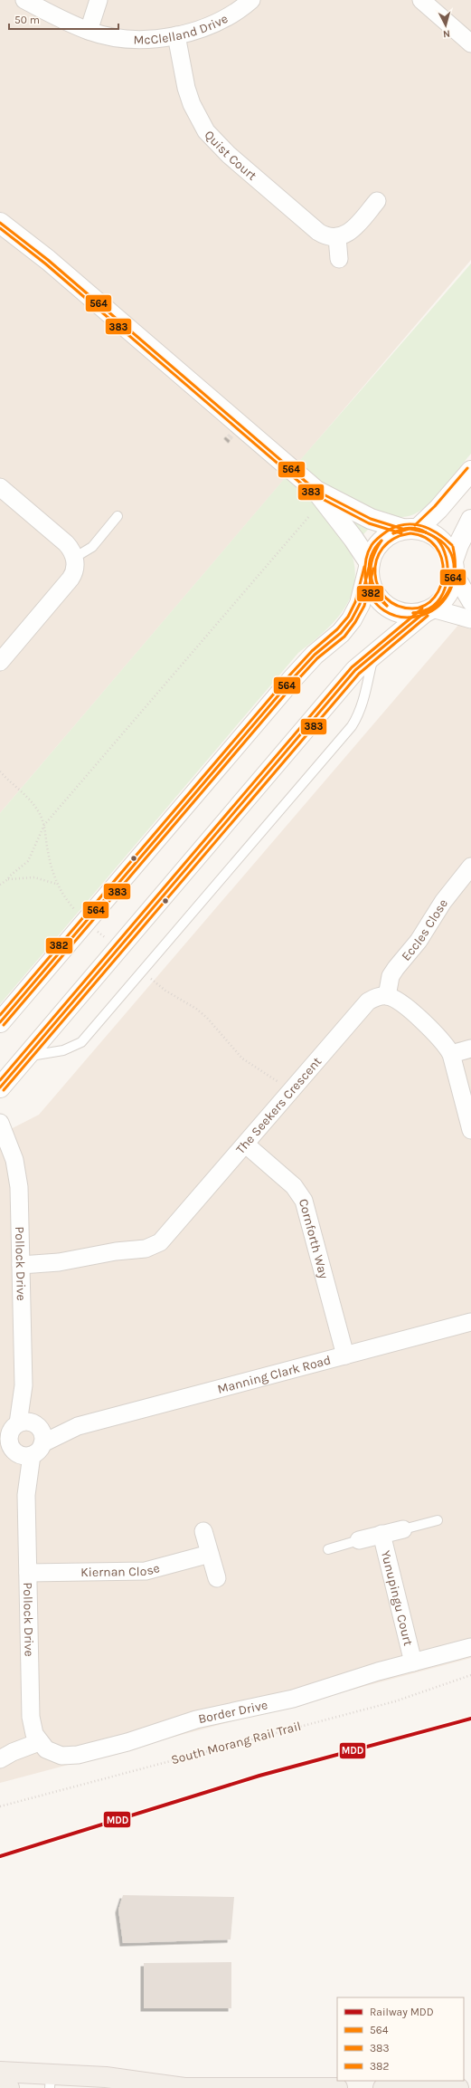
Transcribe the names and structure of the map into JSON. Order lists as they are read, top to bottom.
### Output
{
  "streets": {
    "street": [
      "McClelland Drive",
      "Quist Court",
      "Eccles Close",
      "The Seekers Crescent",
      "Cornforth Way",
      "Pollock Drive",
      "Manning Clark Road",
      "Kiernan Close",
      "Yunupingu Court",
      "Border Drive"
    ],
    "path": ["South Morang Rail Trail"]
  },
  "crossings": [
    ["McClelland Drive", "Quist Court"],
    ["Eccles Close", "The Seekers Crescent"],
    ["The Seekers Crescent", "Cornforth Way"],
    ["The Seekers Crescent", "Pollock Drive"],
    ["Cornforth Way", "Manning Clark Road"],
    ["Pollock Drive", "Manning Clark Road"],
    ["Pollock Drive", "Kiernan Close"],
    ["Pollock Drive", "Border Drive"],
    ["Yunupingu Court", "Border Drive"]
  ],
  "lines": [
    "transit line 564",
    "transit line 383",
    "transit line 382",
    "rail line MDD"
  ],
  "legend": [
    "Railway MDD",
    "564",
    "383",
    "382"
  ],
  "scale_bar": "50 m",
  "north": "bottom"
}
